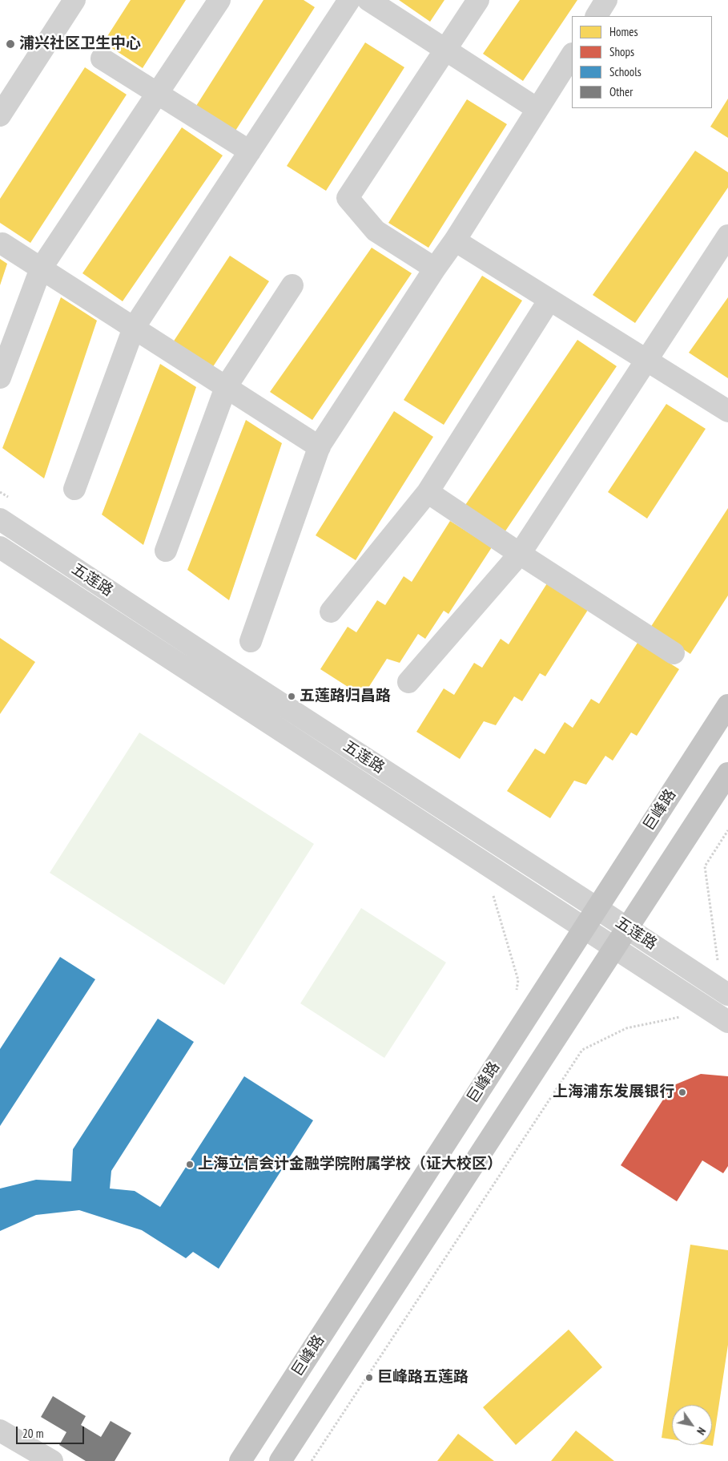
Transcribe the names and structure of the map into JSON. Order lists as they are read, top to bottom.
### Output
{
  "streets": {
    "main road": ["巨峰路"],
    "street": ["五莲路"]
  },
  "crossings": [
    ["五莲路", "巨峰路"]
  ],
  "places": [
    "浦兴社区卫生中心",
    "五莲路归昌路",
    "上海浦东发展银行",
    "上海立信会计金融学院附属学校（证大校区）",
    "巨峰路五莲路"
  ],
  "legend": [
    "Homes",
    "Shops",
    "Schools",
    "Other"
  ],
  "scale_bar": "20 m",
  "north": "bottom right"
}
